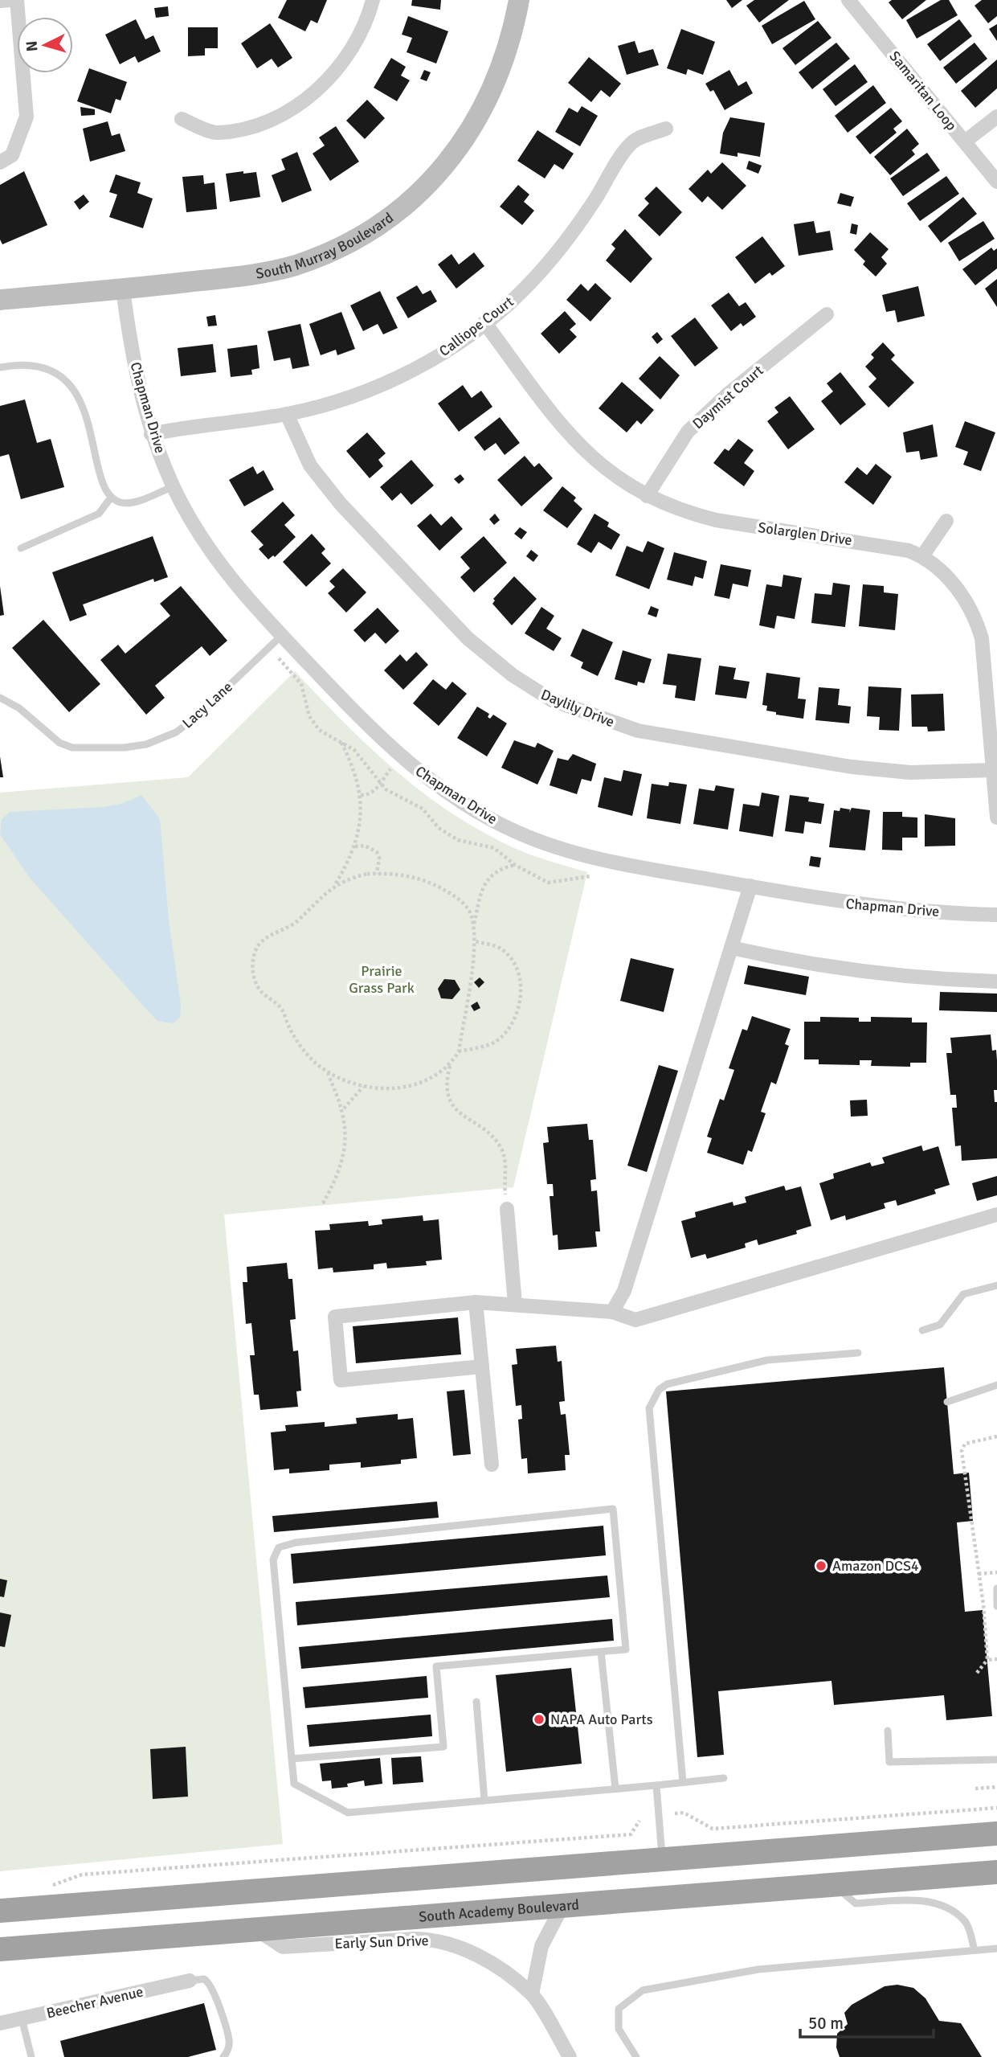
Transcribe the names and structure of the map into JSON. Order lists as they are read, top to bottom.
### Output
{
  "streets": {
    "highway": ["South Academy Boulevard"],
    "main road": ["South Murray Boulevard"],
    "street": [
      "Samaritan Loop",
      "Calliope Court",
      "Daymist Court",
      "Chapman Drive",
      "Solarglen Drive",
      "Daylily Drive",
      "Early Sun Drive",
      "Beecher Avenue"
    ],
    "lane": ["Lacy Lane"]
  },
  "crossings": [
    ["South Murray Boulevard", "Chapman Drive"],
    ["Calliope Court", "Chapman Drive"],
    ["Calliope Court", "Solarglen Drive"],
    ["Calliope Court", "Daylily Drive"],
    ["Daymist Court", "Solarglen Drive"],
    ["Chapman Drive", "Lacy Lane"],
    ["Solarglen Drive", "Daylily Drive"],
    ["South Academy Boulevard", "Early Sun Drive"]
  ],
  "parks": ["Prairie Grass Park"],
  "places": ["Amazon DCS4", "NAPA Auto Parts"],
  "scale_bar": "50 m",
  "north": "left"
}
